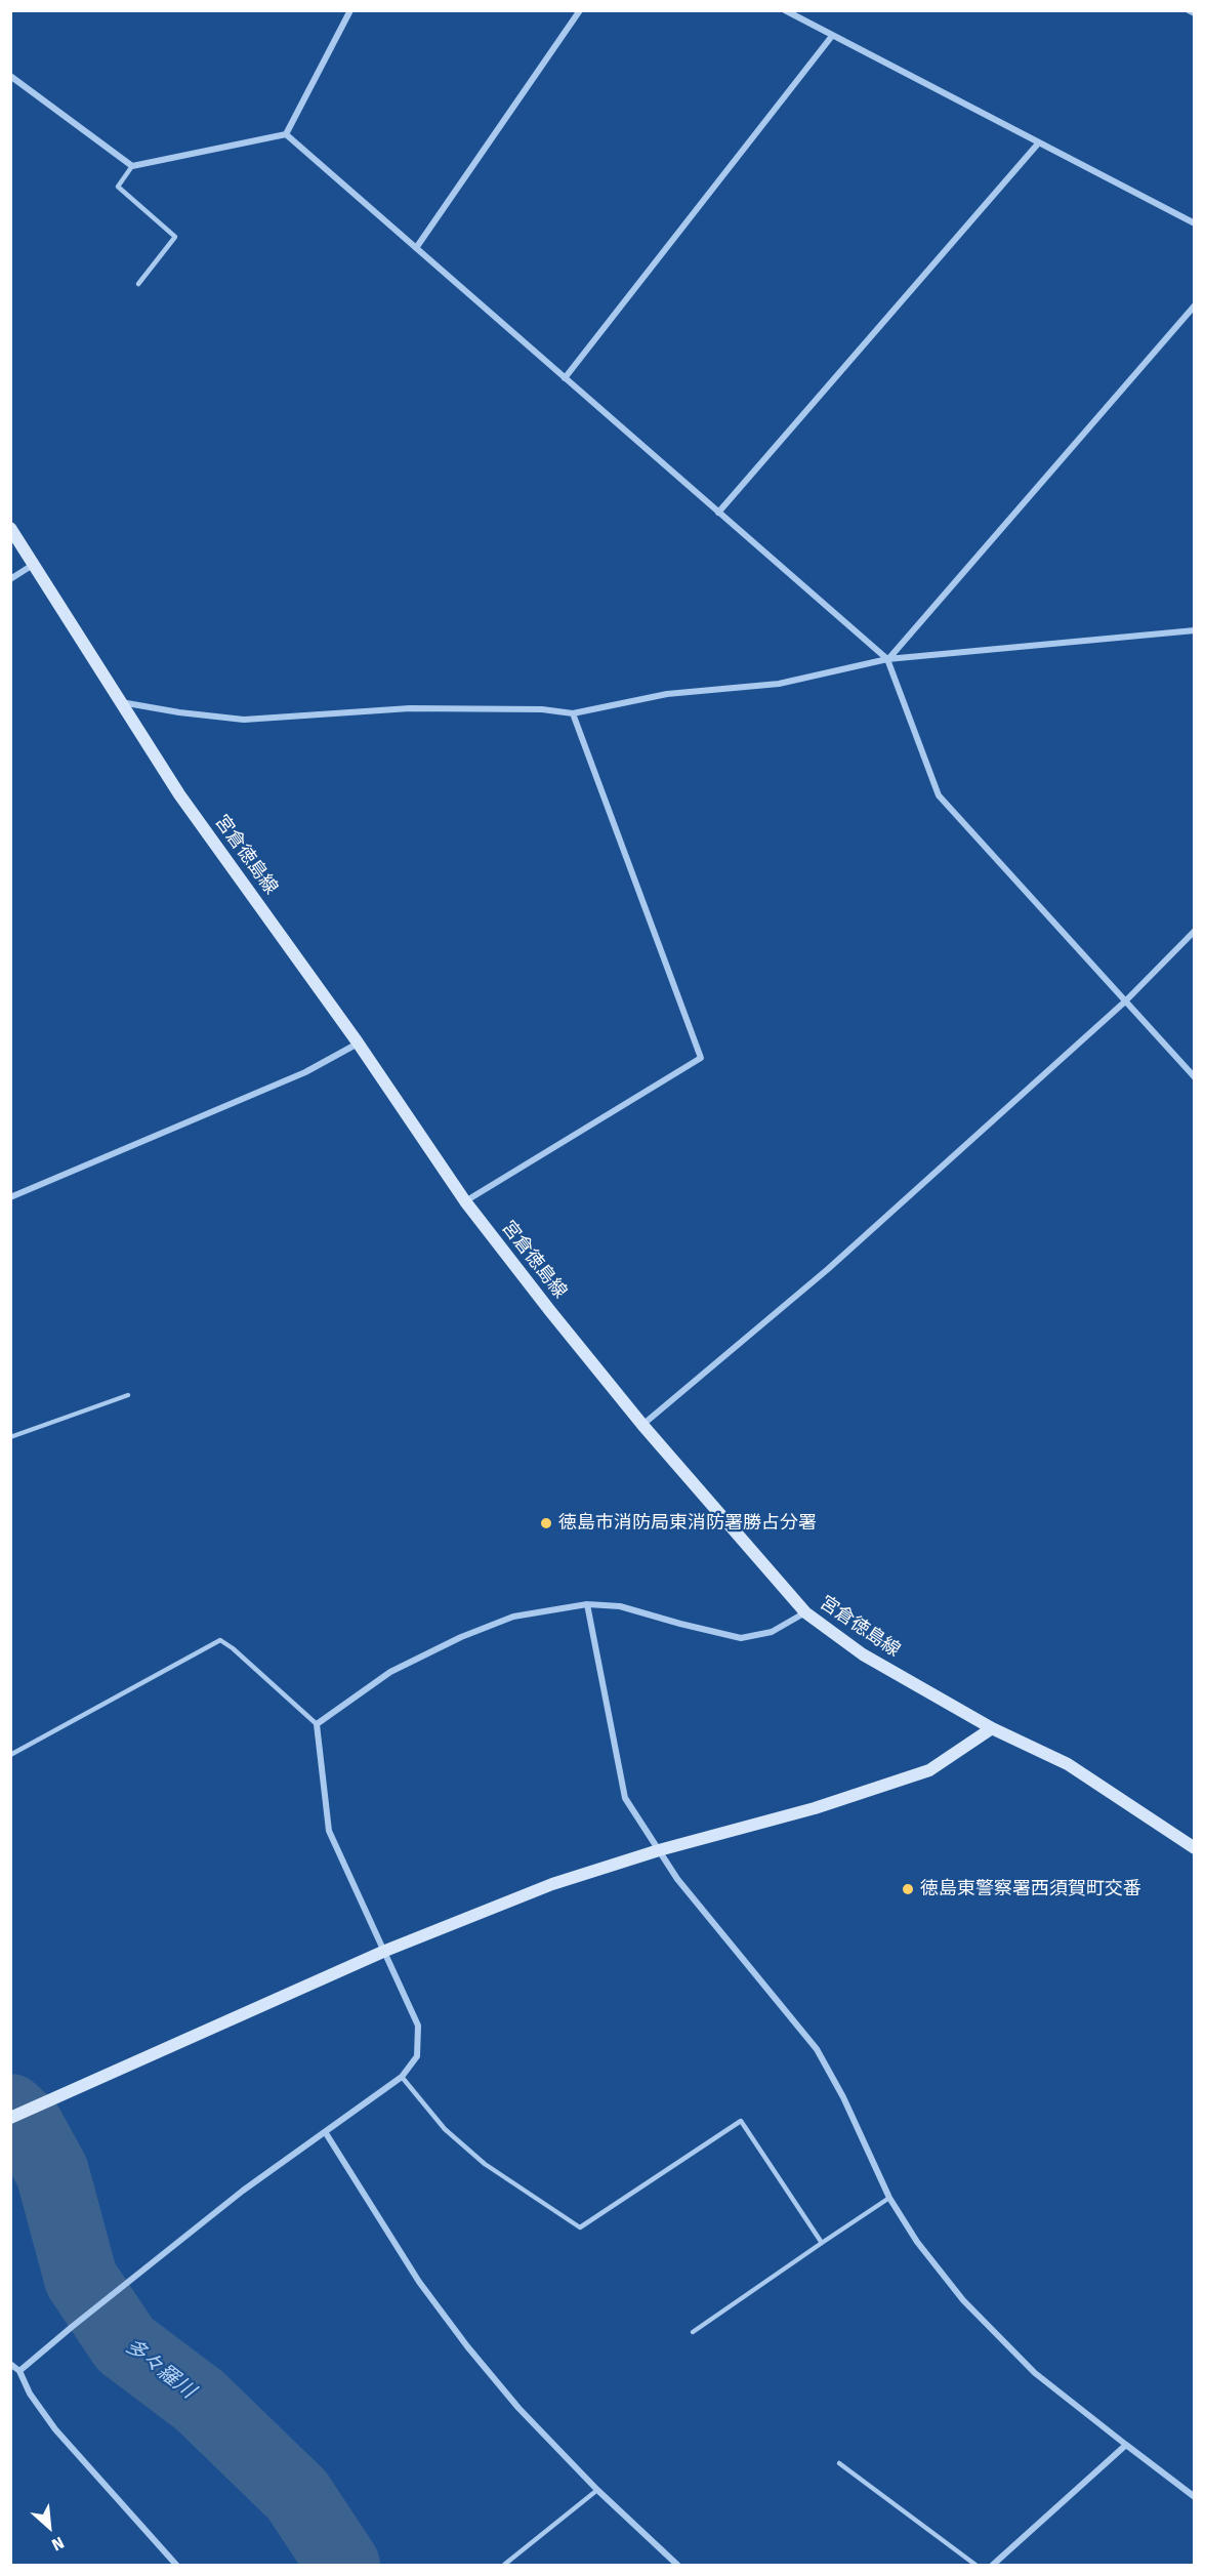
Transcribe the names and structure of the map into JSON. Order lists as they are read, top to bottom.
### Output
{
  "streets": {
    "main road": ["宮倉徳島線"]
  },
  "water": ["多々羅川"],
  "places": ["徳島市消防局東消防署勝占分署", "徳島東警察署西須賀町交番"],
  "north": "bottom right"
}
